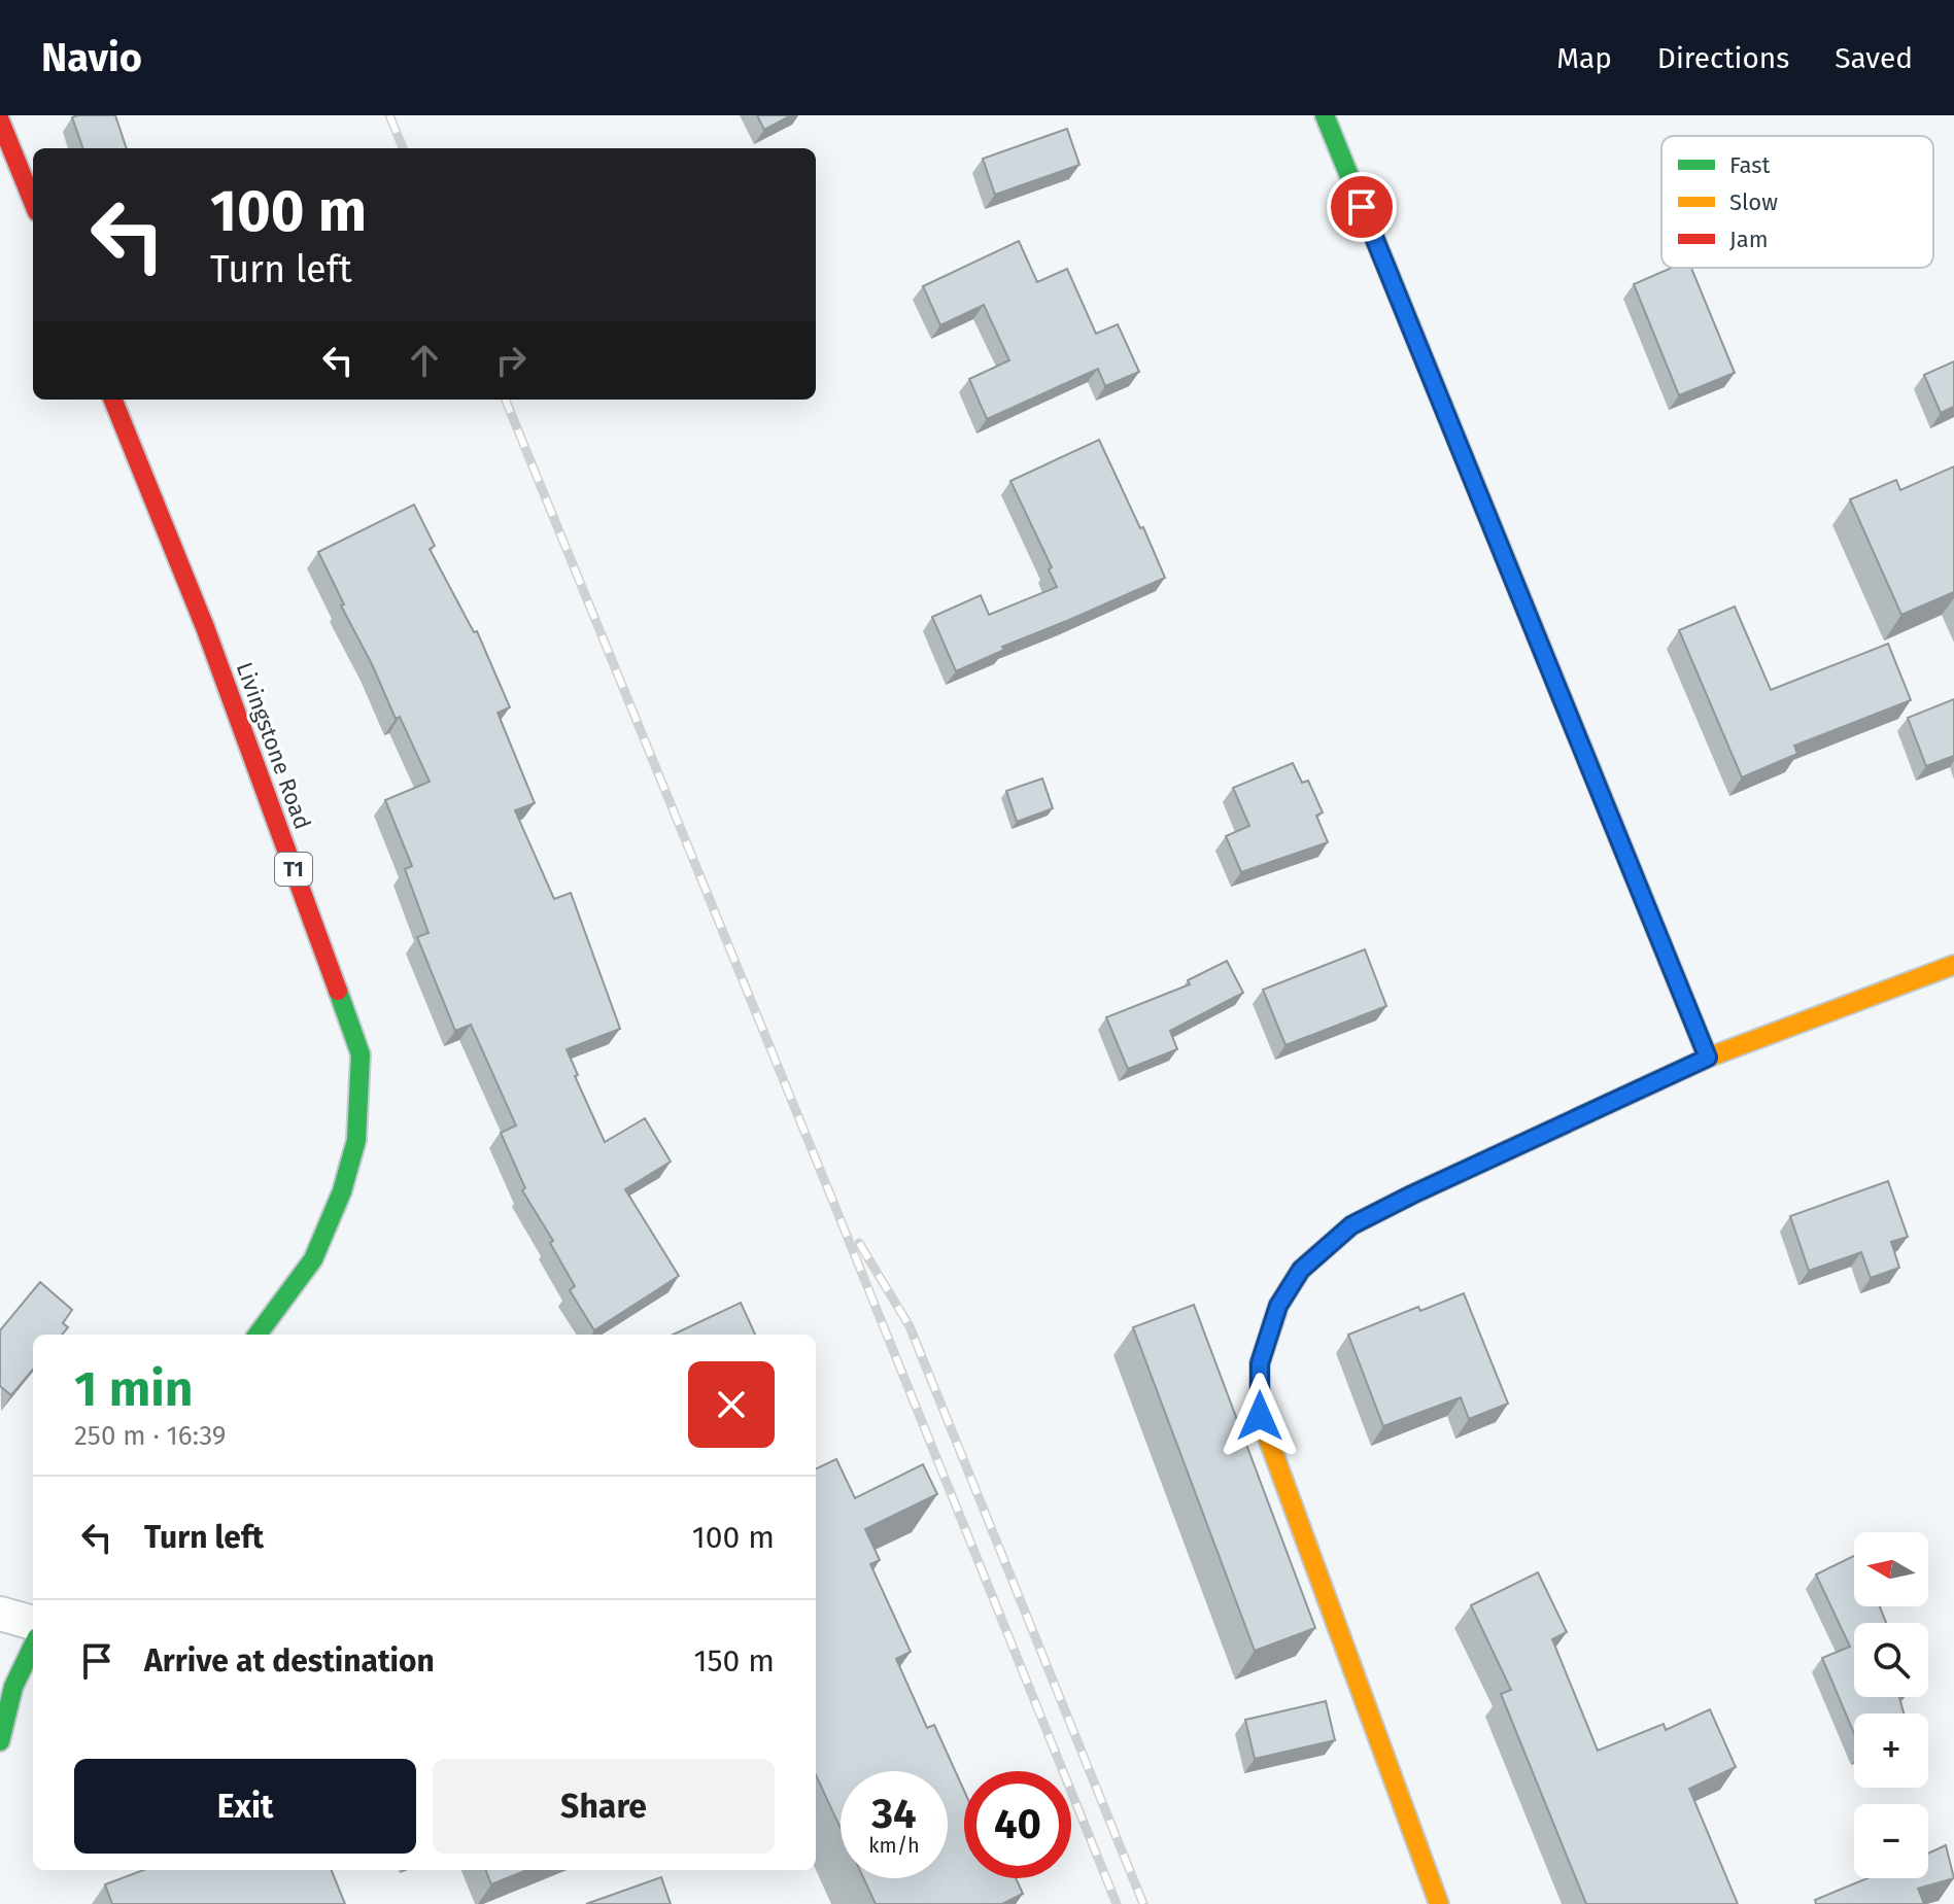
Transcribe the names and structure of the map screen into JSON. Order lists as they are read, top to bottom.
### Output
{
  "streets": {
    "main road": ["Livingstone Road", "T1"]
  },
  "legend": ["Fast", "Slow", "Jam"],
  "north": "left",
  "page": {
    "header": "Navio",
    "nav": ["Map", "Directions", "Saved"],
    "turn": ["100 m", "Turn left"],
    "heading": ["1 min", "250 m · 16:39"],
    "list": [
      {
        "name": "Turn left",
        "value": "100 m"
      },
      {
        "name": "Arrive at destination",
        "value": "150 m"
      }
    ],
    "map_buttons": ["+", "−"],
    "buttons": ["Exit", "Share"],
    "speed": "34 km/h",
    "limit": "40"
  }
}
